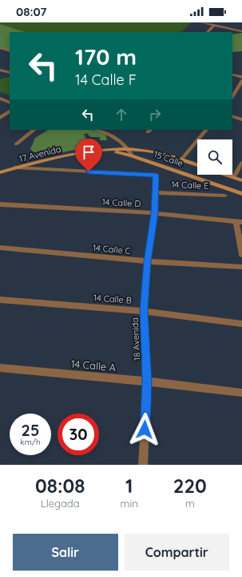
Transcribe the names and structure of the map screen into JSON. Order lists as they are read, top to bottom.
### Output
{
  "streets": {
    "street": [
      "17 Avenida",
      "15 Calle",
      "14 Calle E",
      "14 Calle D",
      "14 Calle C",
      "14 Calle B",
      "18 Avenida",
      "14 Calle A"
    ]
  },
  "crossings": [
    ["17 Avenida", "15 Calle"],
    ["17 Avenida", "18 Avenida"],
    ["14 Calle E", "18 Avenida"],
    ["14 Calle D", "18 Avenida"],
    ["14 Calle C", "18 Avenida"],
    ["14 Calle B", "18 Avenida"],
    ["18 Avenida", "14 Calle A"]
  ],
  "page": {
    "status": "08:07",
    "turn": ["170 m", "14 Calle F"],
    "speed": "25 km/h",
    "limit": "30",
    "eta": [
      "08:08",
      "Llegada",
      "1",
      "min",
      "220",
      "m"
    ],
    "buttons": ["Salir", "Compartir"]
  }
}
